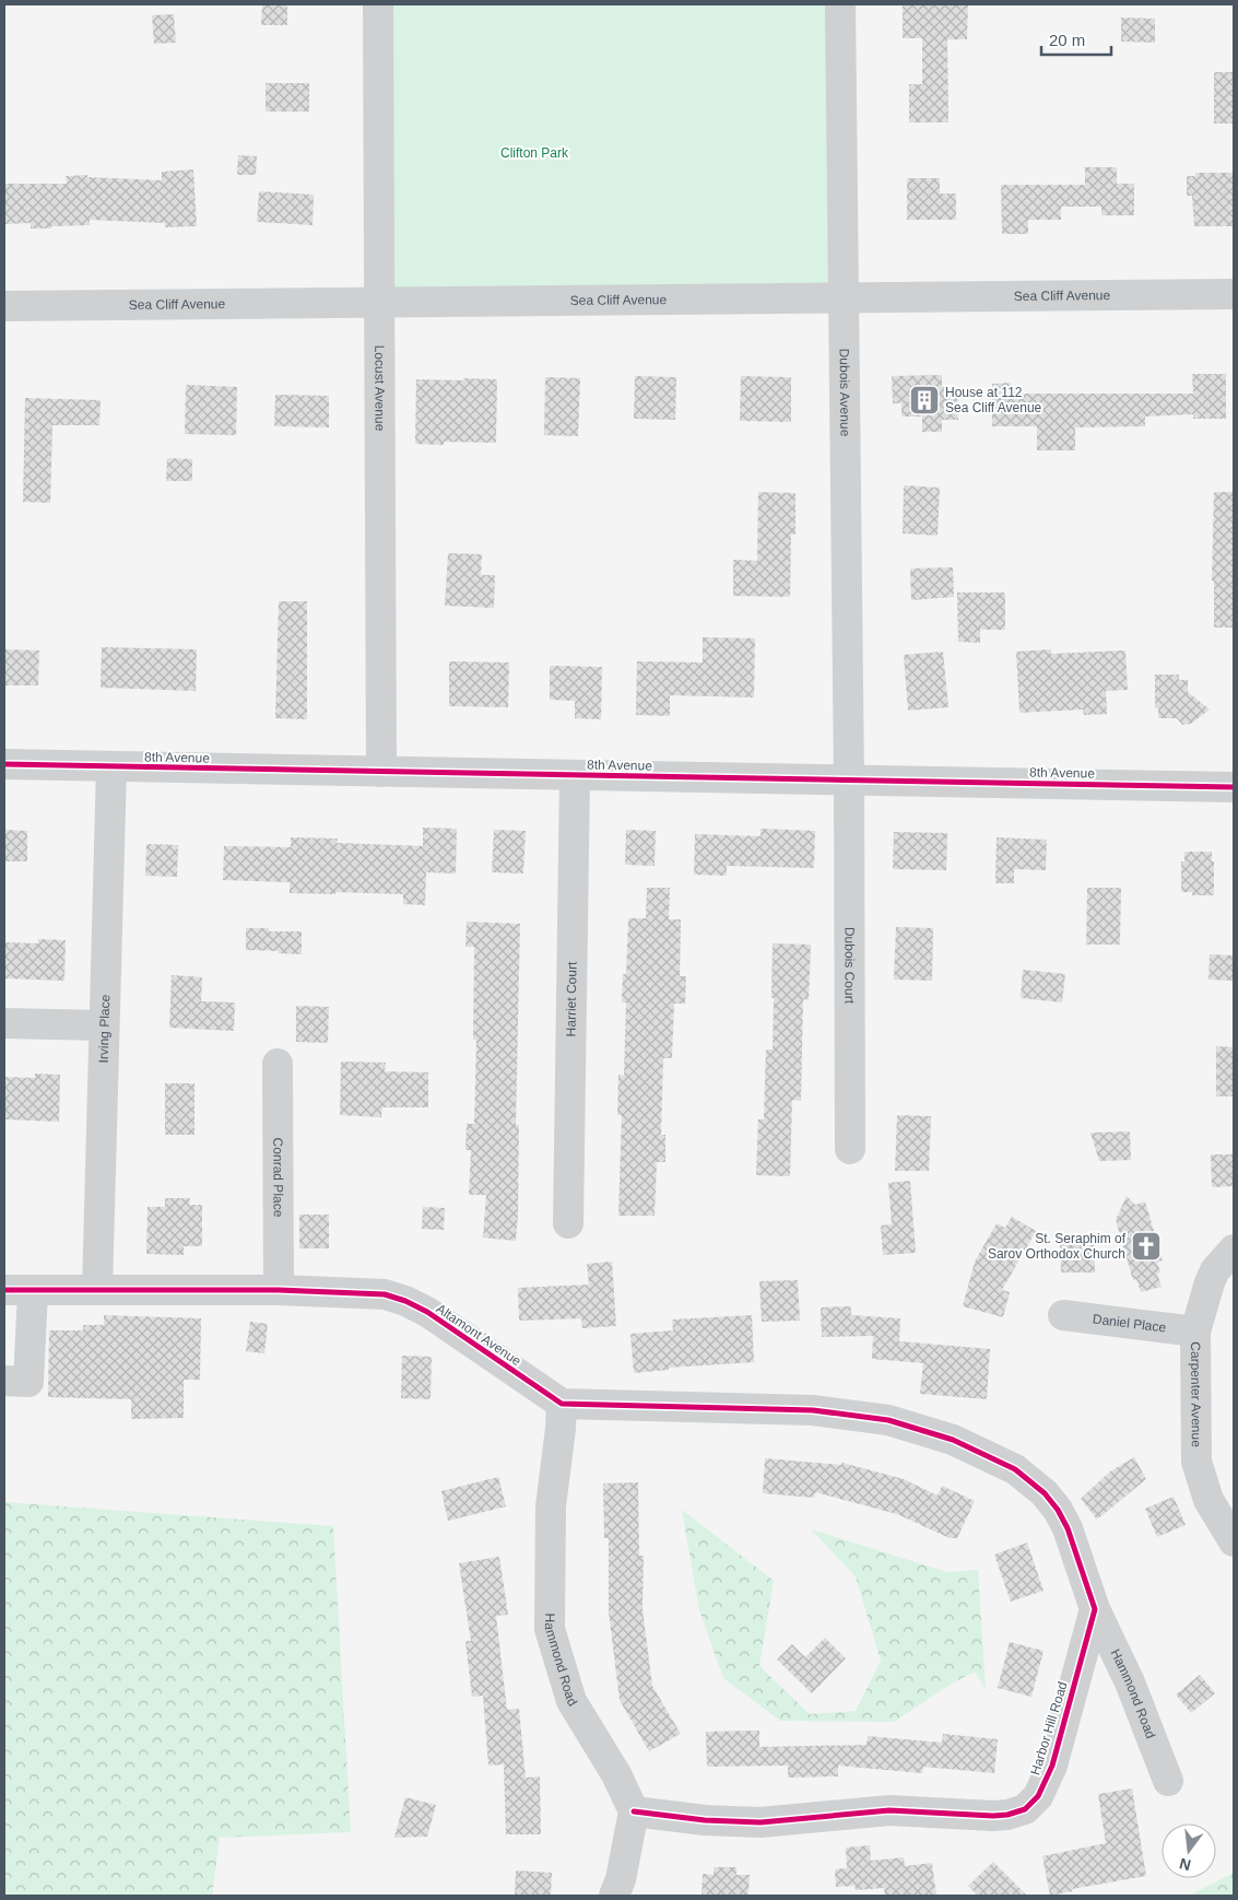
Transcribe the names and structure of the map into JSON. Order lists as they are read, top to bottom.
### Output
{
  "streets": {
    "street": [
      "Sea Cliff Avenue",
      "Locust Avenue",
      "Dubois Avenue",
      "8th Avenue",
      "Dubois Court",
      "Harriet Court",
      "Irving Place",
      "Conrad Place",
      "Daniel Place",
      "Altamont Avenue",
      "Carpenter Avenue",
      "Hammond Road",
      "Harbor Hill Road"
    ]
  },
  "crossings": [
    ["Sea Cliff Avenue", "Locust Avenue"],
    ["Sea Cliff Avenue", "Dubois Avenue"],
    ["Locust Avenue", "8th Avenue"],
    ["Dubois Avenue", "8th Avenue"],
    ["Dubois Avenue", "Dubois Court"],
    ["8th Avenue", "Dubois Court"],
    ["8th Avenue", "Harriet Court"],
    ["8th Avenue", "Irving Place"],
    ["Irving Place", "Altamont Avenue"],
    ["Conrad Place", "Altamont Avenue"],
    ["Daniel Place", "Carpenter Avenue"],
    ["Altamont Avenue", "Hammond Road"],
    ["Hammond Road", "Harbor Hill Road"]
  ],
  "parks": ["Clifton Park"],
  "places": {
    "building": ["House at 112 Sea Cliff Avenue"],
    "church": ["St. Seraphim of Sarov Orthodox Church"]
  },
  "scale_bar": "20 m",
  "north": "bottom"
}
